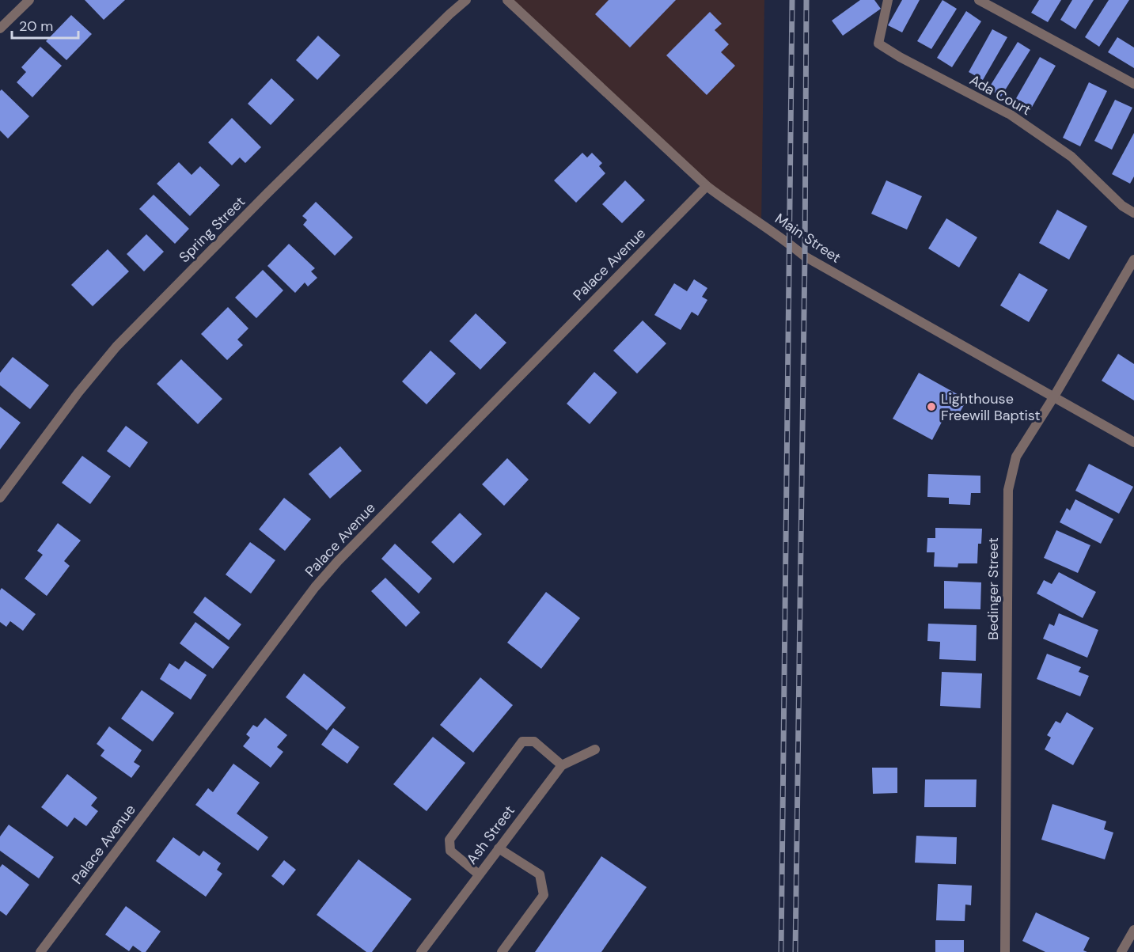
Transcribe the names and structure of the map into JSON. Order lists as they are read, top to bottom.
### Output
{
  "streets": {
    "street": [
      "Ada Court",
      "Spring Street",
      "Main Street",
      "Palace Avenue",
      "Bedinger Street",
      "Ash Street"
    ]
  },
  "crossings": [
    ["Main Street", "Palace Avenue"],
    ["Main Street", "Bedinger Street"]
  ],
  "places": ["Lighthouse Freewill Baptist"],
  "scale_bar": "20 m"
}
